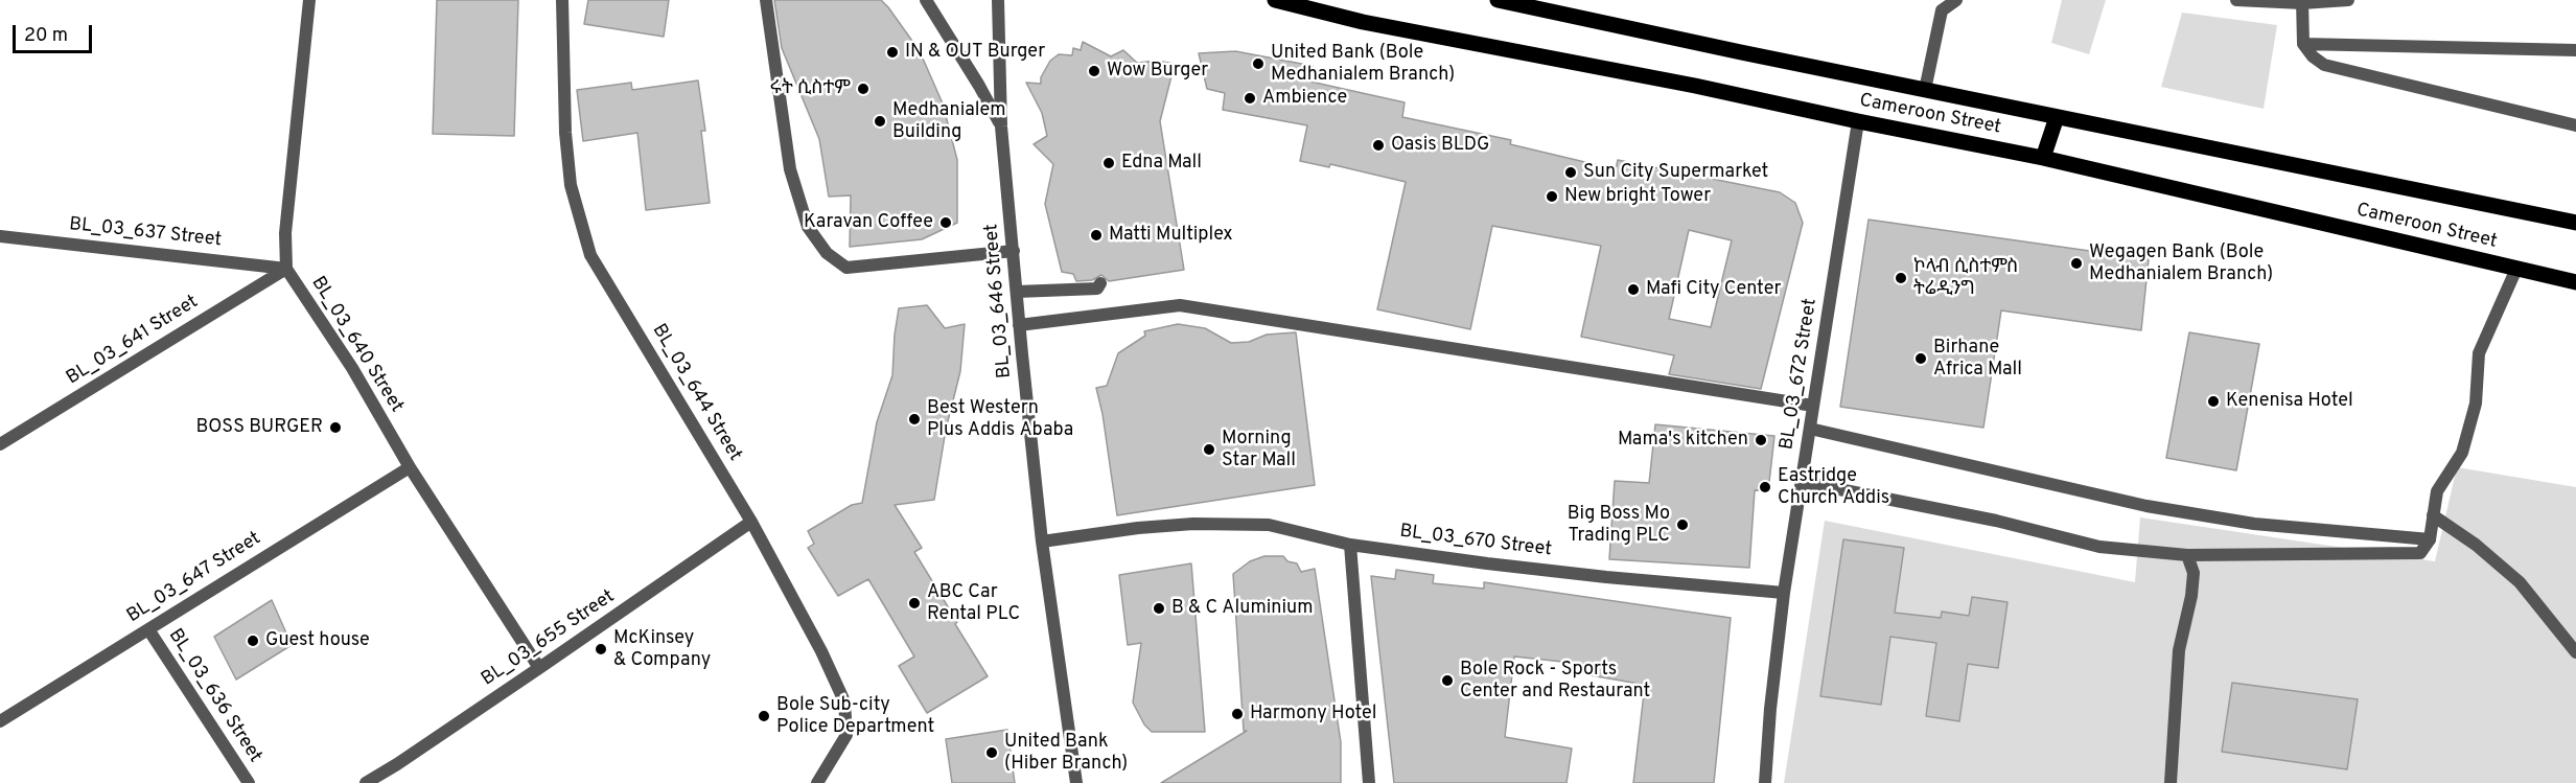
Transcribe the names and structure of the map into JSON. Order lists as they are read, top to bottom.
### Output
{
  "streets": {
    "main road": ["Cameroon Street"],
    "street": [
      "BL_03_637 Street",
      "BL_03_646 Street",
      "BL_03_641 Street",
      "BL_03_640 Street",
      "BL_03_672 Street",
      "BL_03_644 Street",
      "BL_03_670 Street",
      "BL_03_647 Street",
      "BL_03_655 Street",
      "BL_03_636 Street"
    ]
  },
  "crossings": [
    ["Cameroon Street", "BL_03_672 Street"],
    ["BL_03_637 Street", "BL_03_641 Street"],
    ["BL_03_637 Street", "BL_03_640 Street"],
    ["BL_03_646 Street", "BL_03_670 Street"],
    ["BL_03_641 Street", "BL_03_640 Street"],
    ["BL_03_640 Street", "BL_03_647 Street"],
    ["BL_03_640 Street", "BL_03_655 Street"],
    ["BL_03_672 Street", "BL_03_670 Street"],
    ["BL_03_644 Street", "BL_03_655 Street"],
    ["BL_03_647 Street", "BL_03_636 Street"]
  ],
  "places": [
    "IN & OUT Burger",
    "United Bank (Bole Medhanialem Branch)",
    "Wow Burger",
    "ሩት ሲስተም",
    "Ambience",
    "Medhanialem Building",
    "Oasis BLDG",
    "Edna Mall",
    "Sun City Supermarket",
    "New bright Tower",
    "Karavan Coffee",
    "Matti Multiplex",
    "Wegagen Bank (Bole Medhanialem Branch)",
    "ኮላብ ሲስተምስ ትሬዲንግ",
    "Mafi City Center",
    "Birhane Africa Mall",
    "Kenenisa Hotel",
    "Best Western Plus Addis Ababa",
    "BOSS BURGER",
    "Mama's kitchen",
    "Morning Star Mall",
    "Eastridge Church Addis",
    "Big Boss Mo Trading PLC",
    "ABC Car Rental PLC",
    "B & C Aluminium",
    "Guest house",
    "McKinsey & Company",
    "Bole Rock - Sports Center and Restaurant",
    "Harmony Hotel",
    "Bole Sub-city Police Department",
    "United Bank (Hiber Branch)"
  ],
  "scale_bar": "20 m"
}
